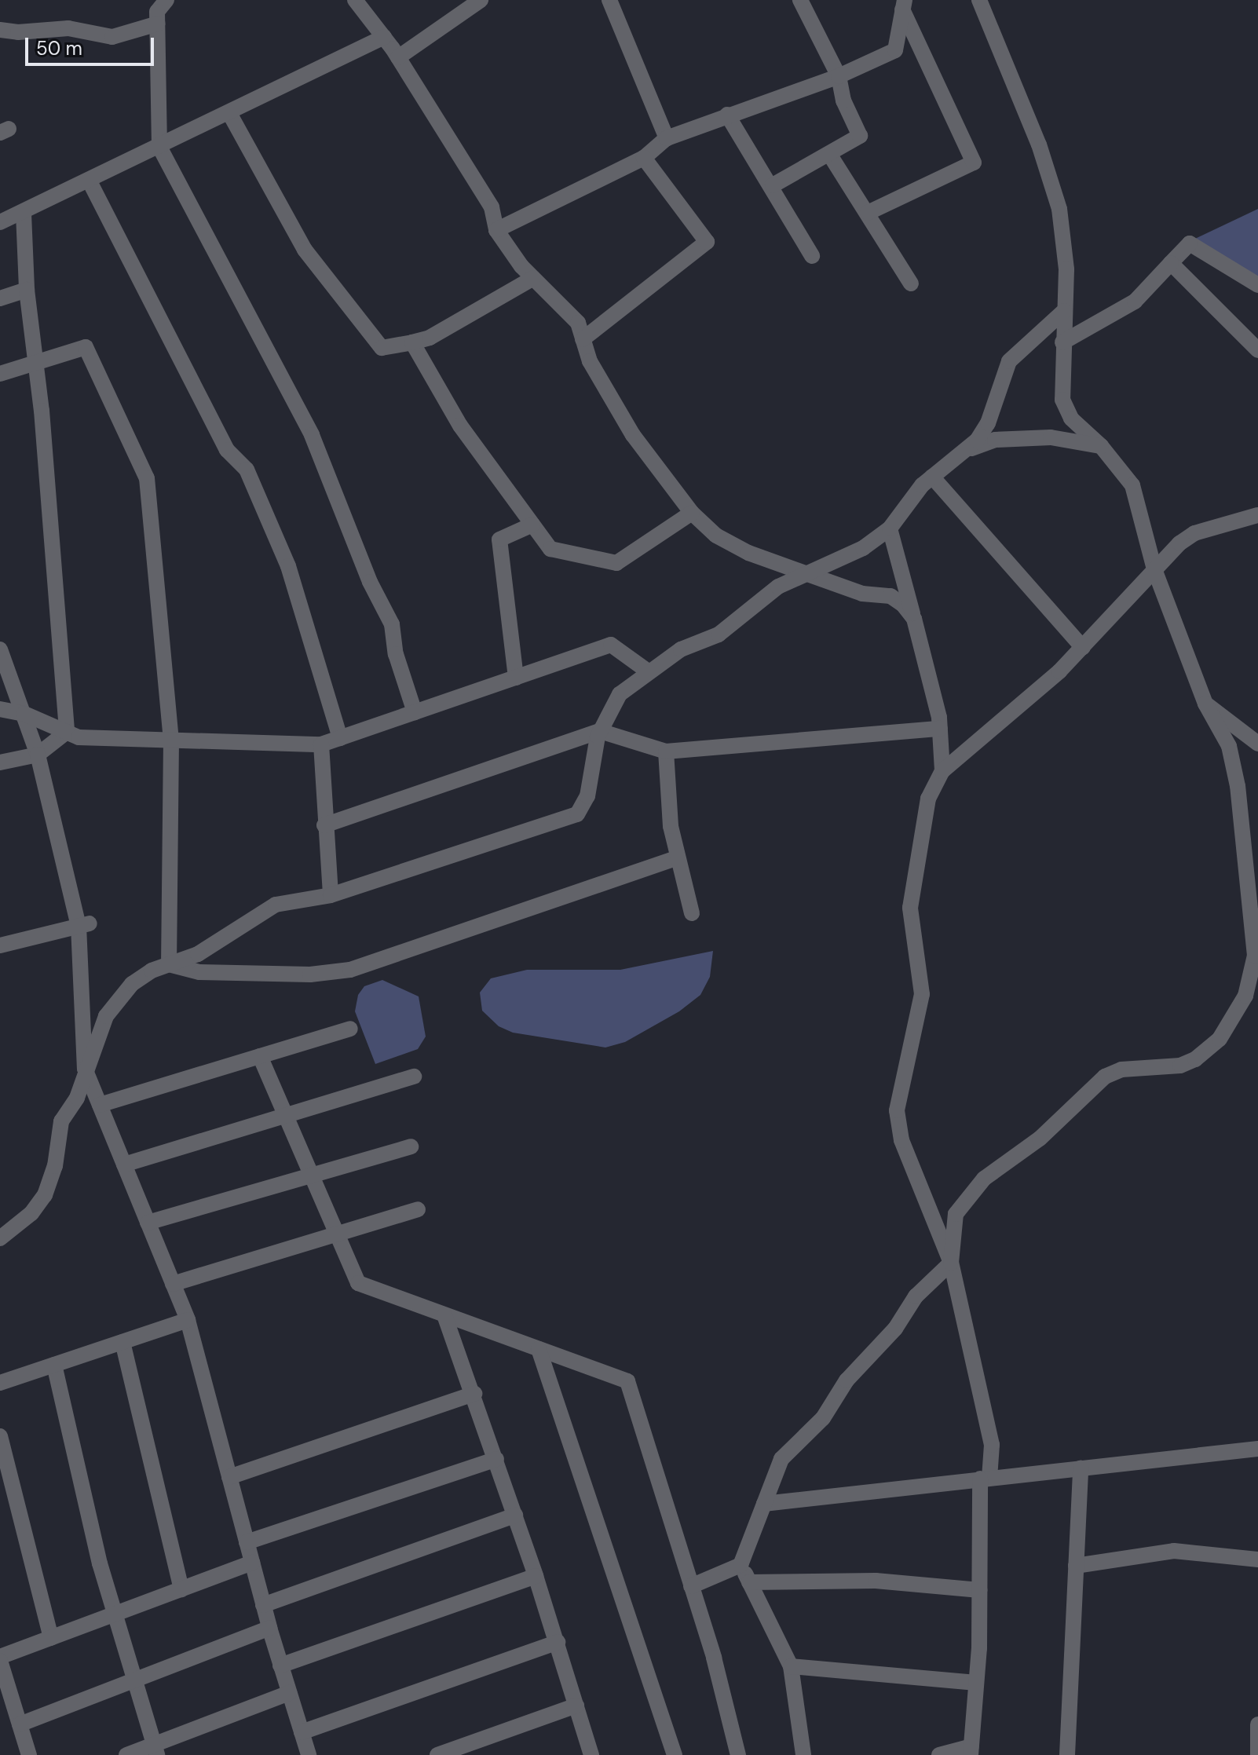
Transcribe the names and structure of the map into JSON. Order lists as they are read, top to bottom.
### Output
{
  "scale_bar": "50 m"
}
